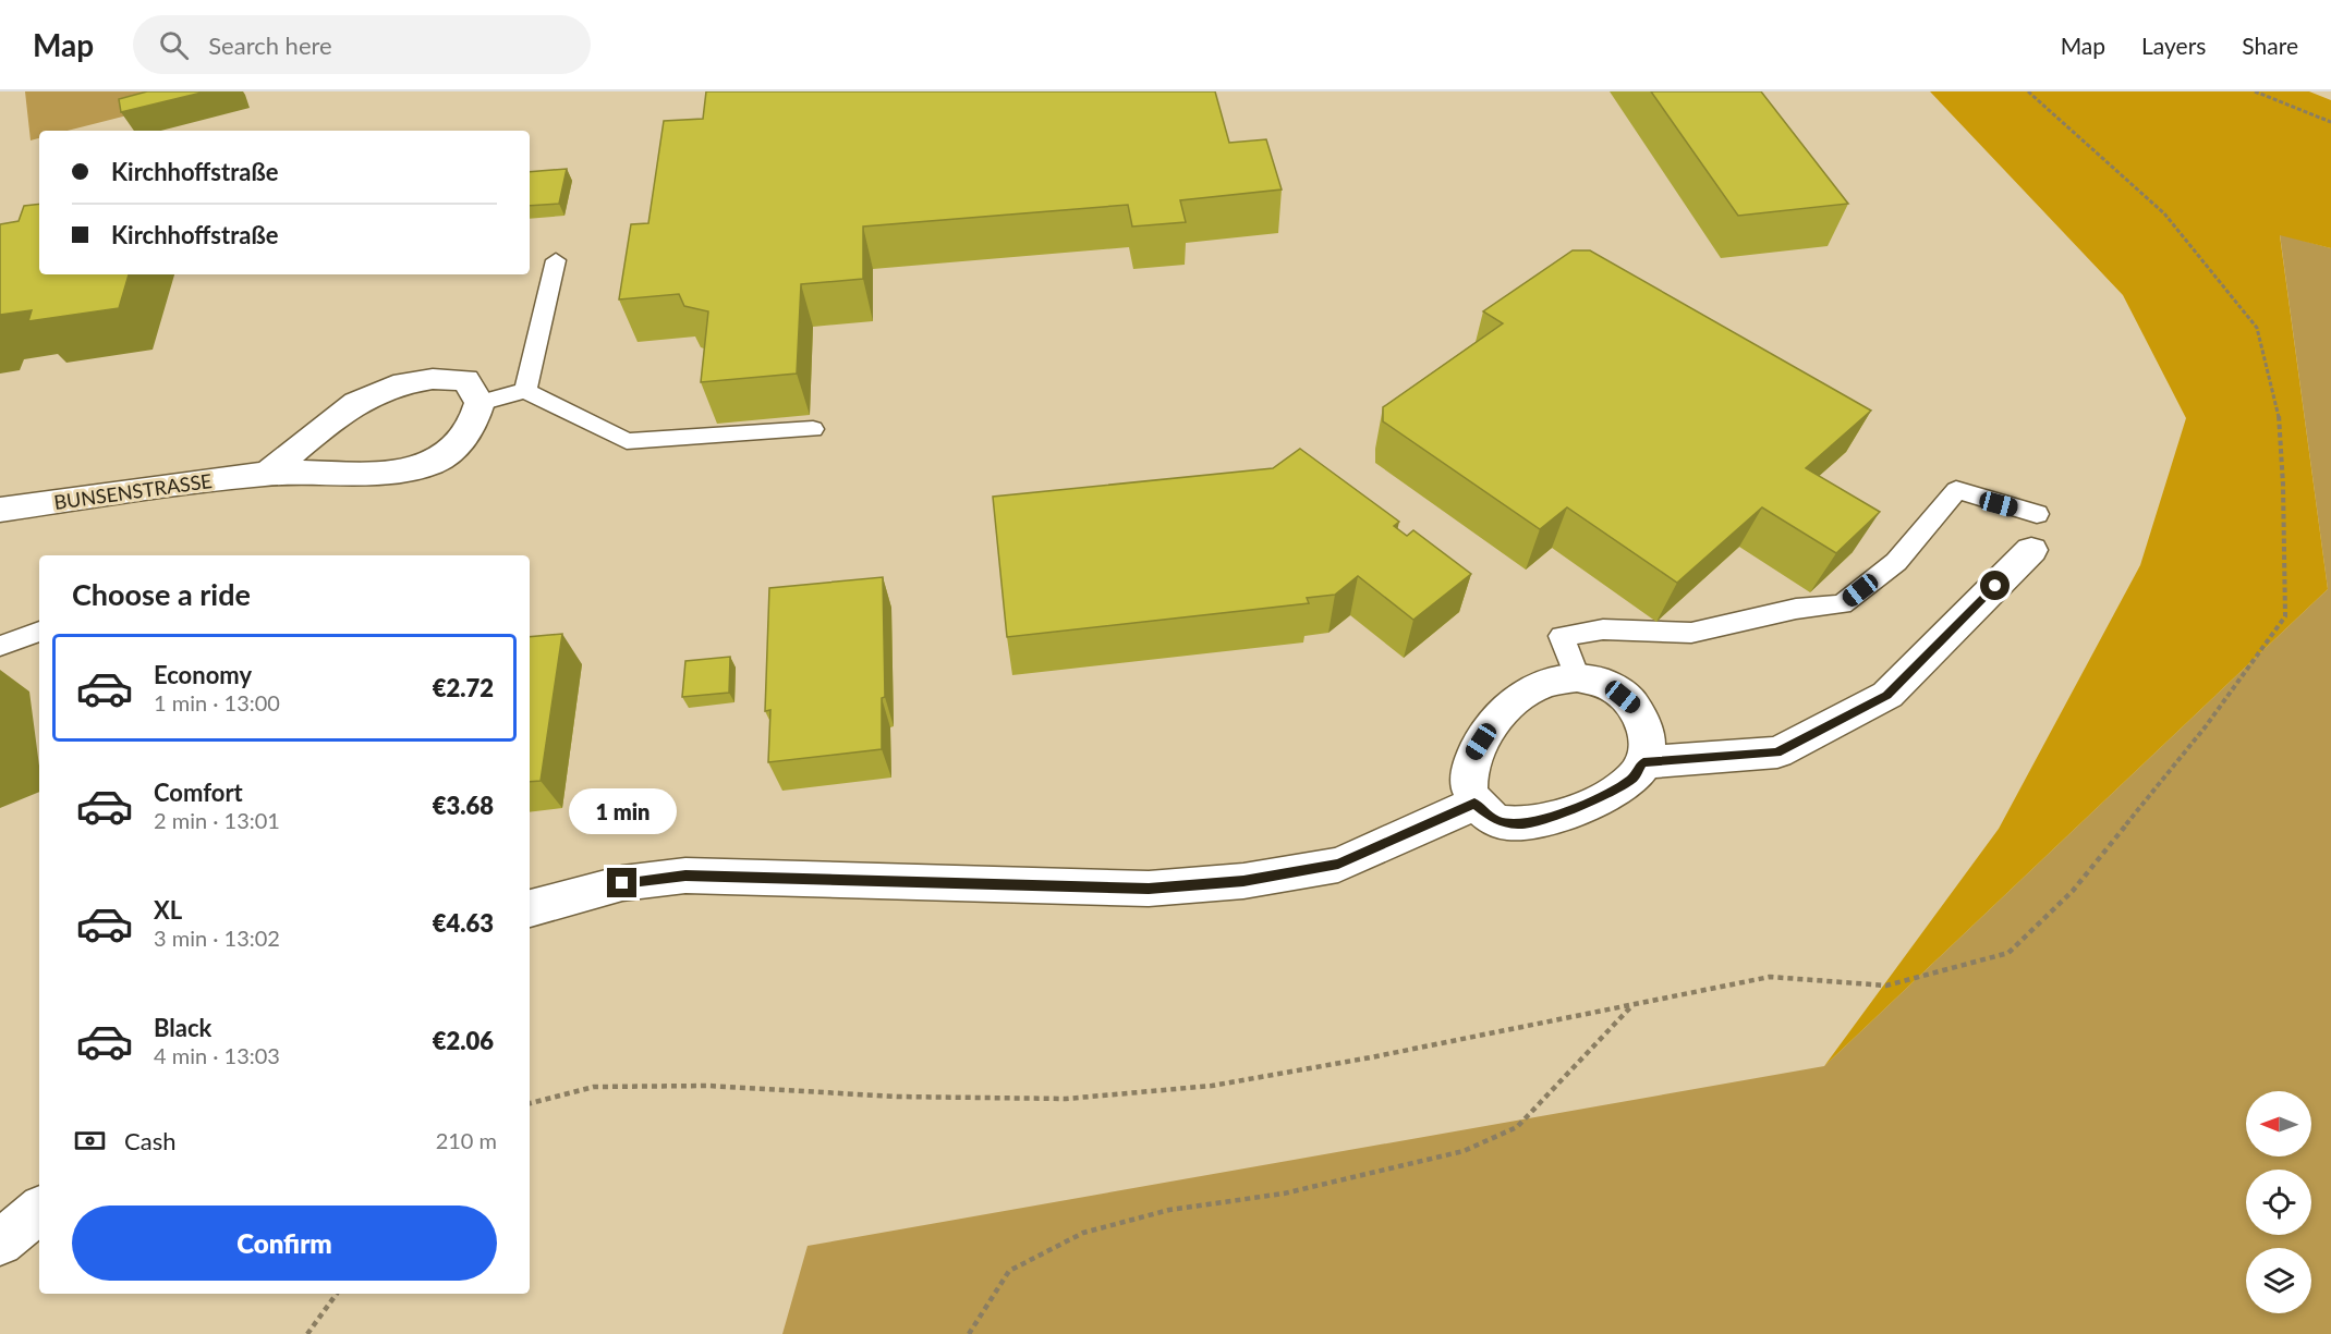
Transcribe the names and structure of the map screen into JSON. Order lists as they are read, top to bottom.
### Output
{
  "streets": {
    "street": ["BUNSENSTRASSE"]
  },
  "north": "left",
  "page": {
    "header": "Map",
    "search": "Search here",
    "nav": ["Map", "Layers", "Share"],
    "banner": ["Kirchhoffstraße", "Kirchhoffstraße"],
    "heading": "Choose a ride",
    "list": [
      {
        "name": "Economy",
        "note": "1 min · 13:00",
        "value": "€2.72"
      },
      {
        "name": "Comfort",
        "note": "2 min · 13:01",
        "value": "€3.68"
      },
      {
        "name": "XL",
        "note": "3 min · 13:02",
        "value": "€4.63"
      },
      {
        "name": "Black",
        "note": "4 min · 13:03",
        "value": "€2.06"
      }
    ],
    "bubble": "1 min",
    "pay": ["Cash", "210 m"],
    "buttons": "Confirm"
  }
}
